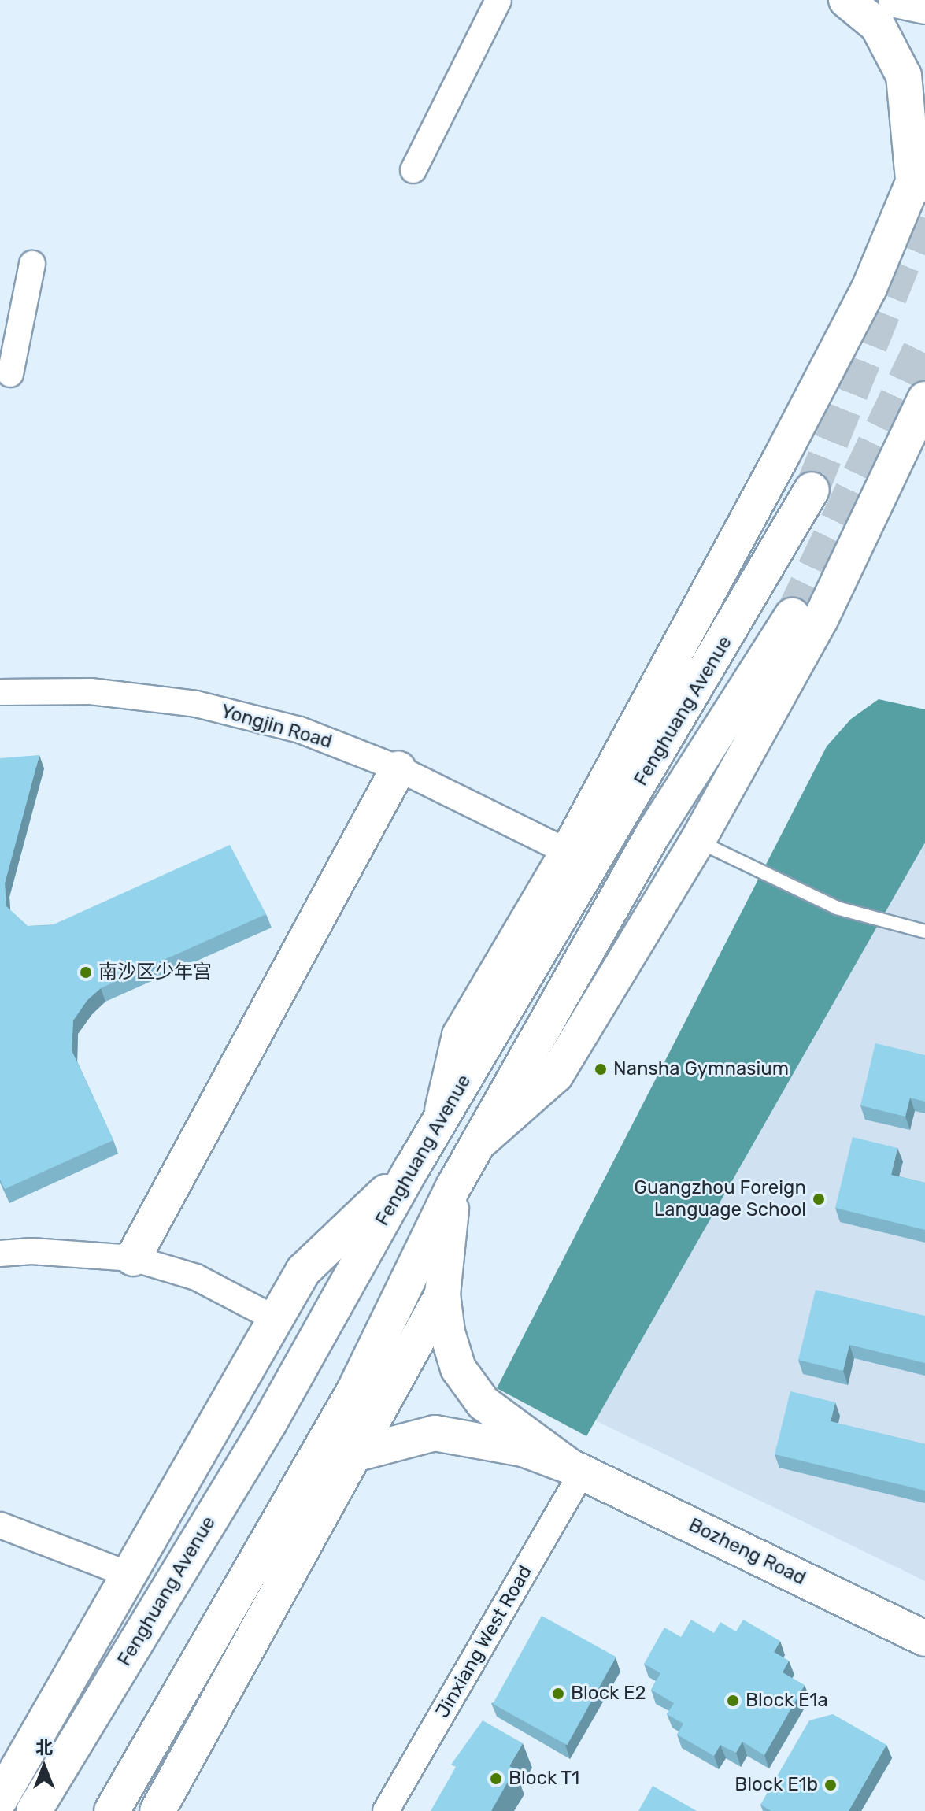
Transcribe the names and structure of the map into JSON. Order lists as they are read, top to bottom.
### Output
{
  "streets": {
    "main road": ["Fenghuang Avenue", "Bozheng Road"],
    "street": ["Yongjin Road", "Jinxiang West Road"]
  },
  "crossings": [
    ["Bozheng Road", "Jinxiang West Road"]
  ],
  "places": [
    "南沙区少年宫",
    "Nansha Gymnasium",
    "Guangzhou Foreign Language School",
    "Block E2",
    "Block E1a",
    "Block T1",
    "Block E1b"
  ],
  "north": "top"
}
